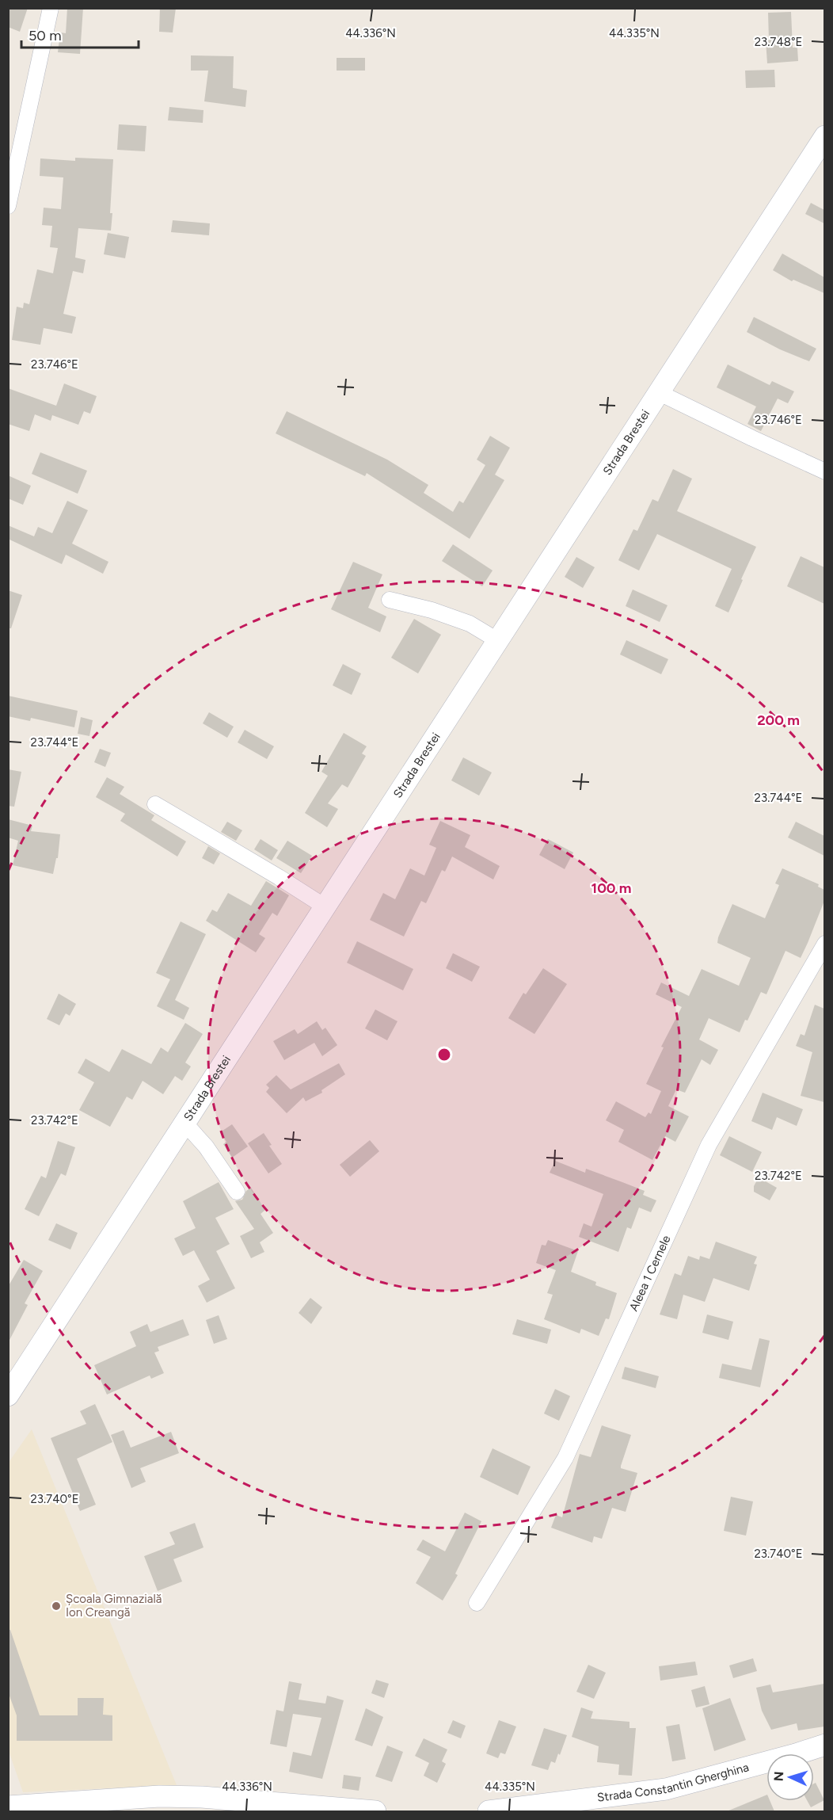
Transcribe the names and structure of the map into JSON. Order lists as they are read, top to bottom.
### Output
{
  "streets": {
    "main road": ["Strada Brestei", "Strada Constantin Gherghina"],
    "street": ["Aleea 1 Cernele"]
  },
  "places": ["Școala Gimnazială Ion Creangă"],
  "scale_bar": "50 m",
  "north": "left",
  "coordinates": [
    "44.336°N",
    "44.335°N",
    "23.748°E",
    "23.746°E",
    "23.744°E",
    "23.742°E",
    "23.740°E"
  ],
  "rings": ["200 m", "100 m"]
}
